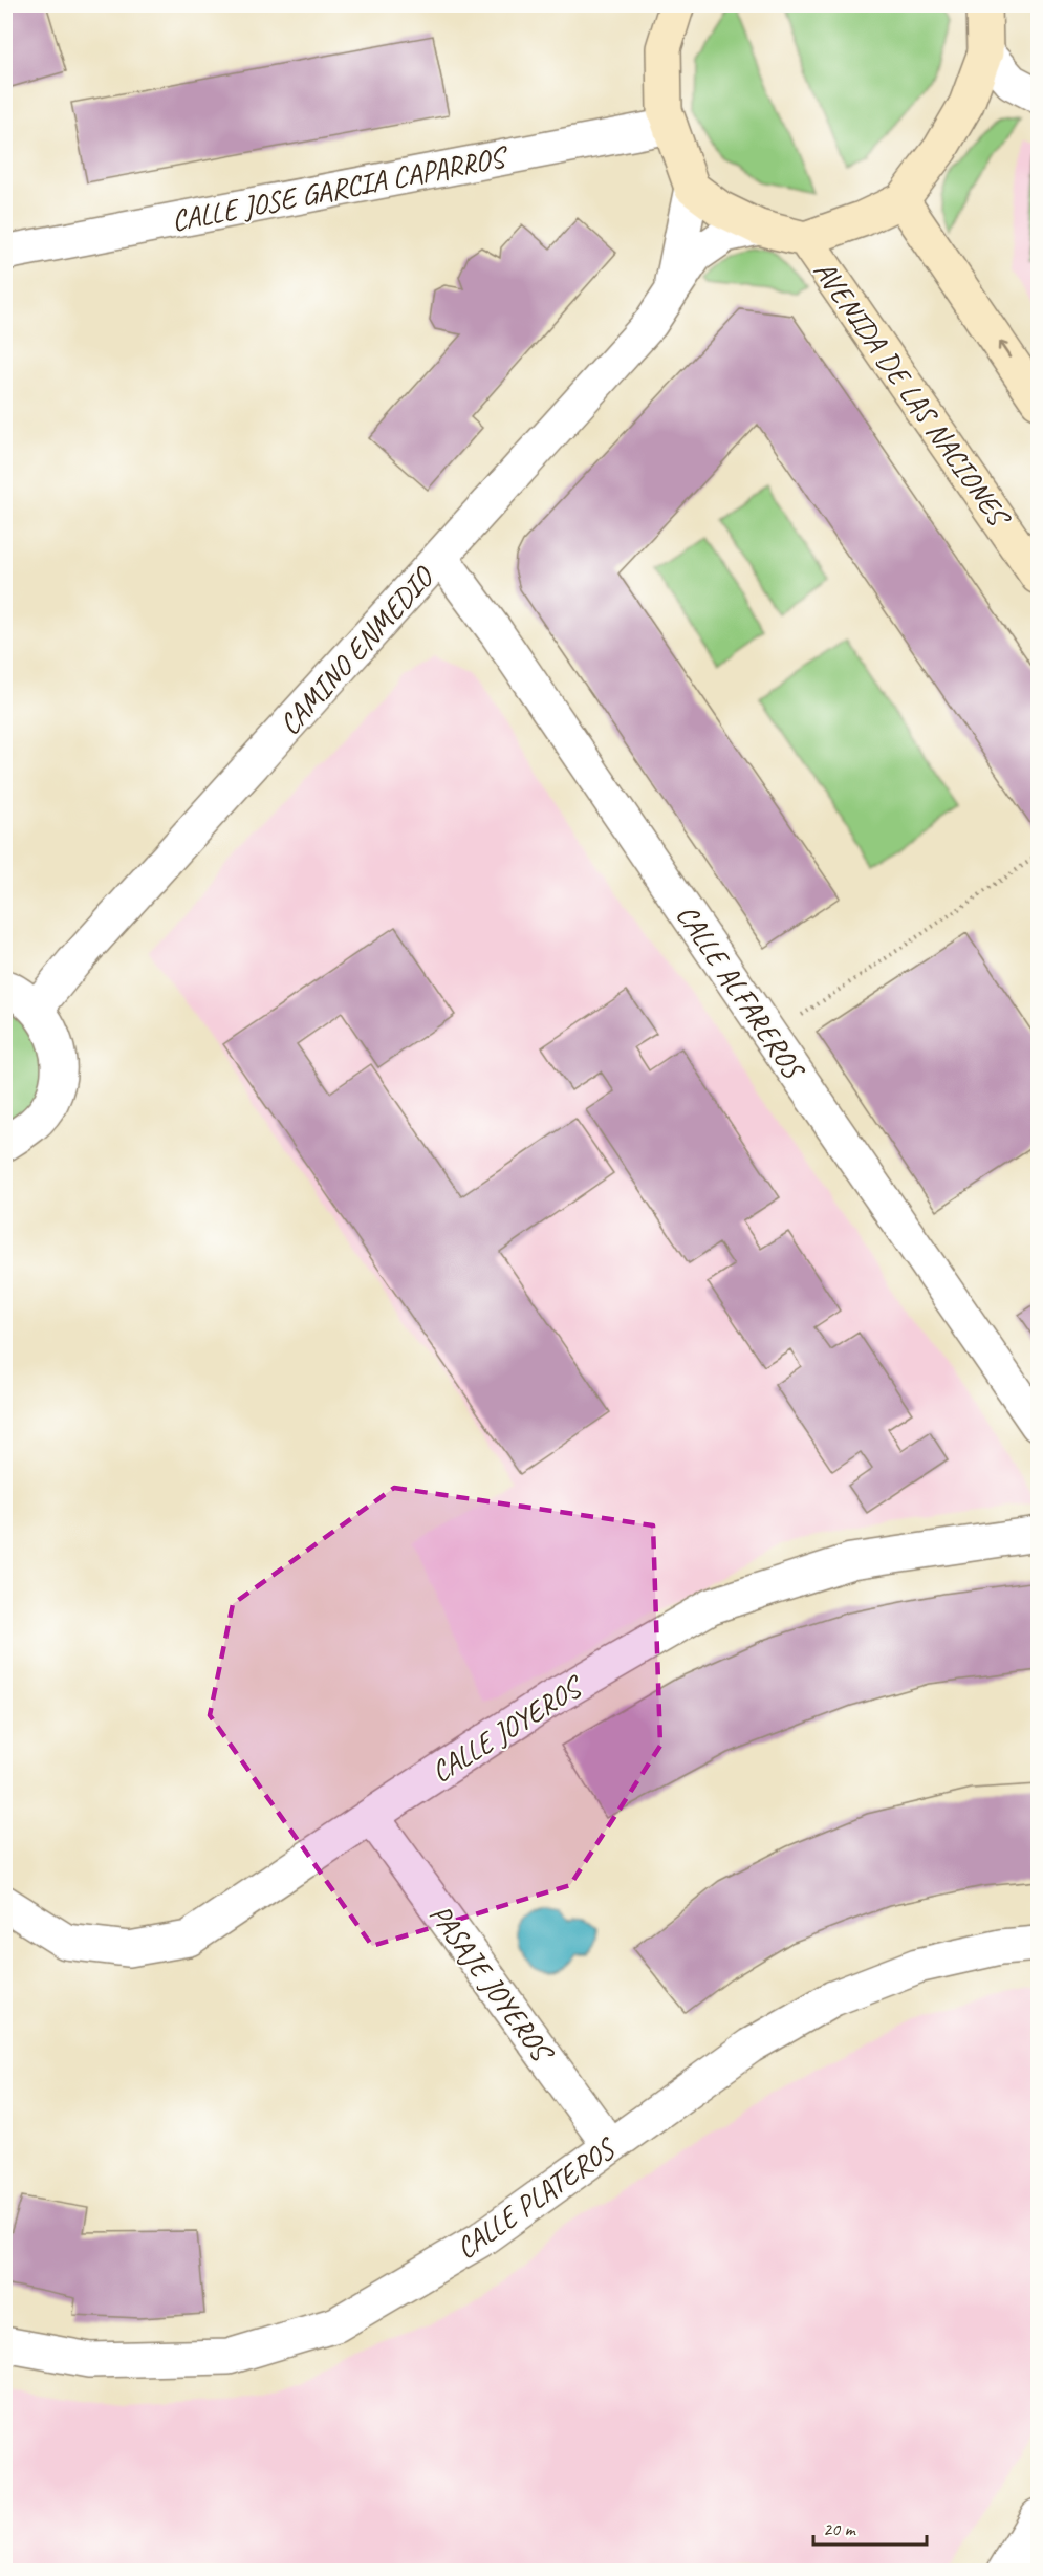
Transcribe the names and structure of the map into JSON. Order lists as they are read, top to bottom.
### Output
{
  "streets": {
    "street": [
      "CALLE JOSE GARCIA CAPARROS",
      "AVENIDA DE LAS NACIONES",
      "CAMINO ENMEDIO",
      "CALLE ALFAREROS",
      "CALLE JOYEROS",
      "PASAJE JOYEROS",
      "CALLE PLATEROS"
    ]
  },
  "crossings": [
    ["CAMINO ENMEDIO", "CALLE ALFAREROS"],
    ["CALLE JOYEROS", "PASAJE JOYEROS"],
    ["PASAJE JOYEROS", "CALLE PLATEROS"]
  ],
  "scale_bar": "20 m"
}
